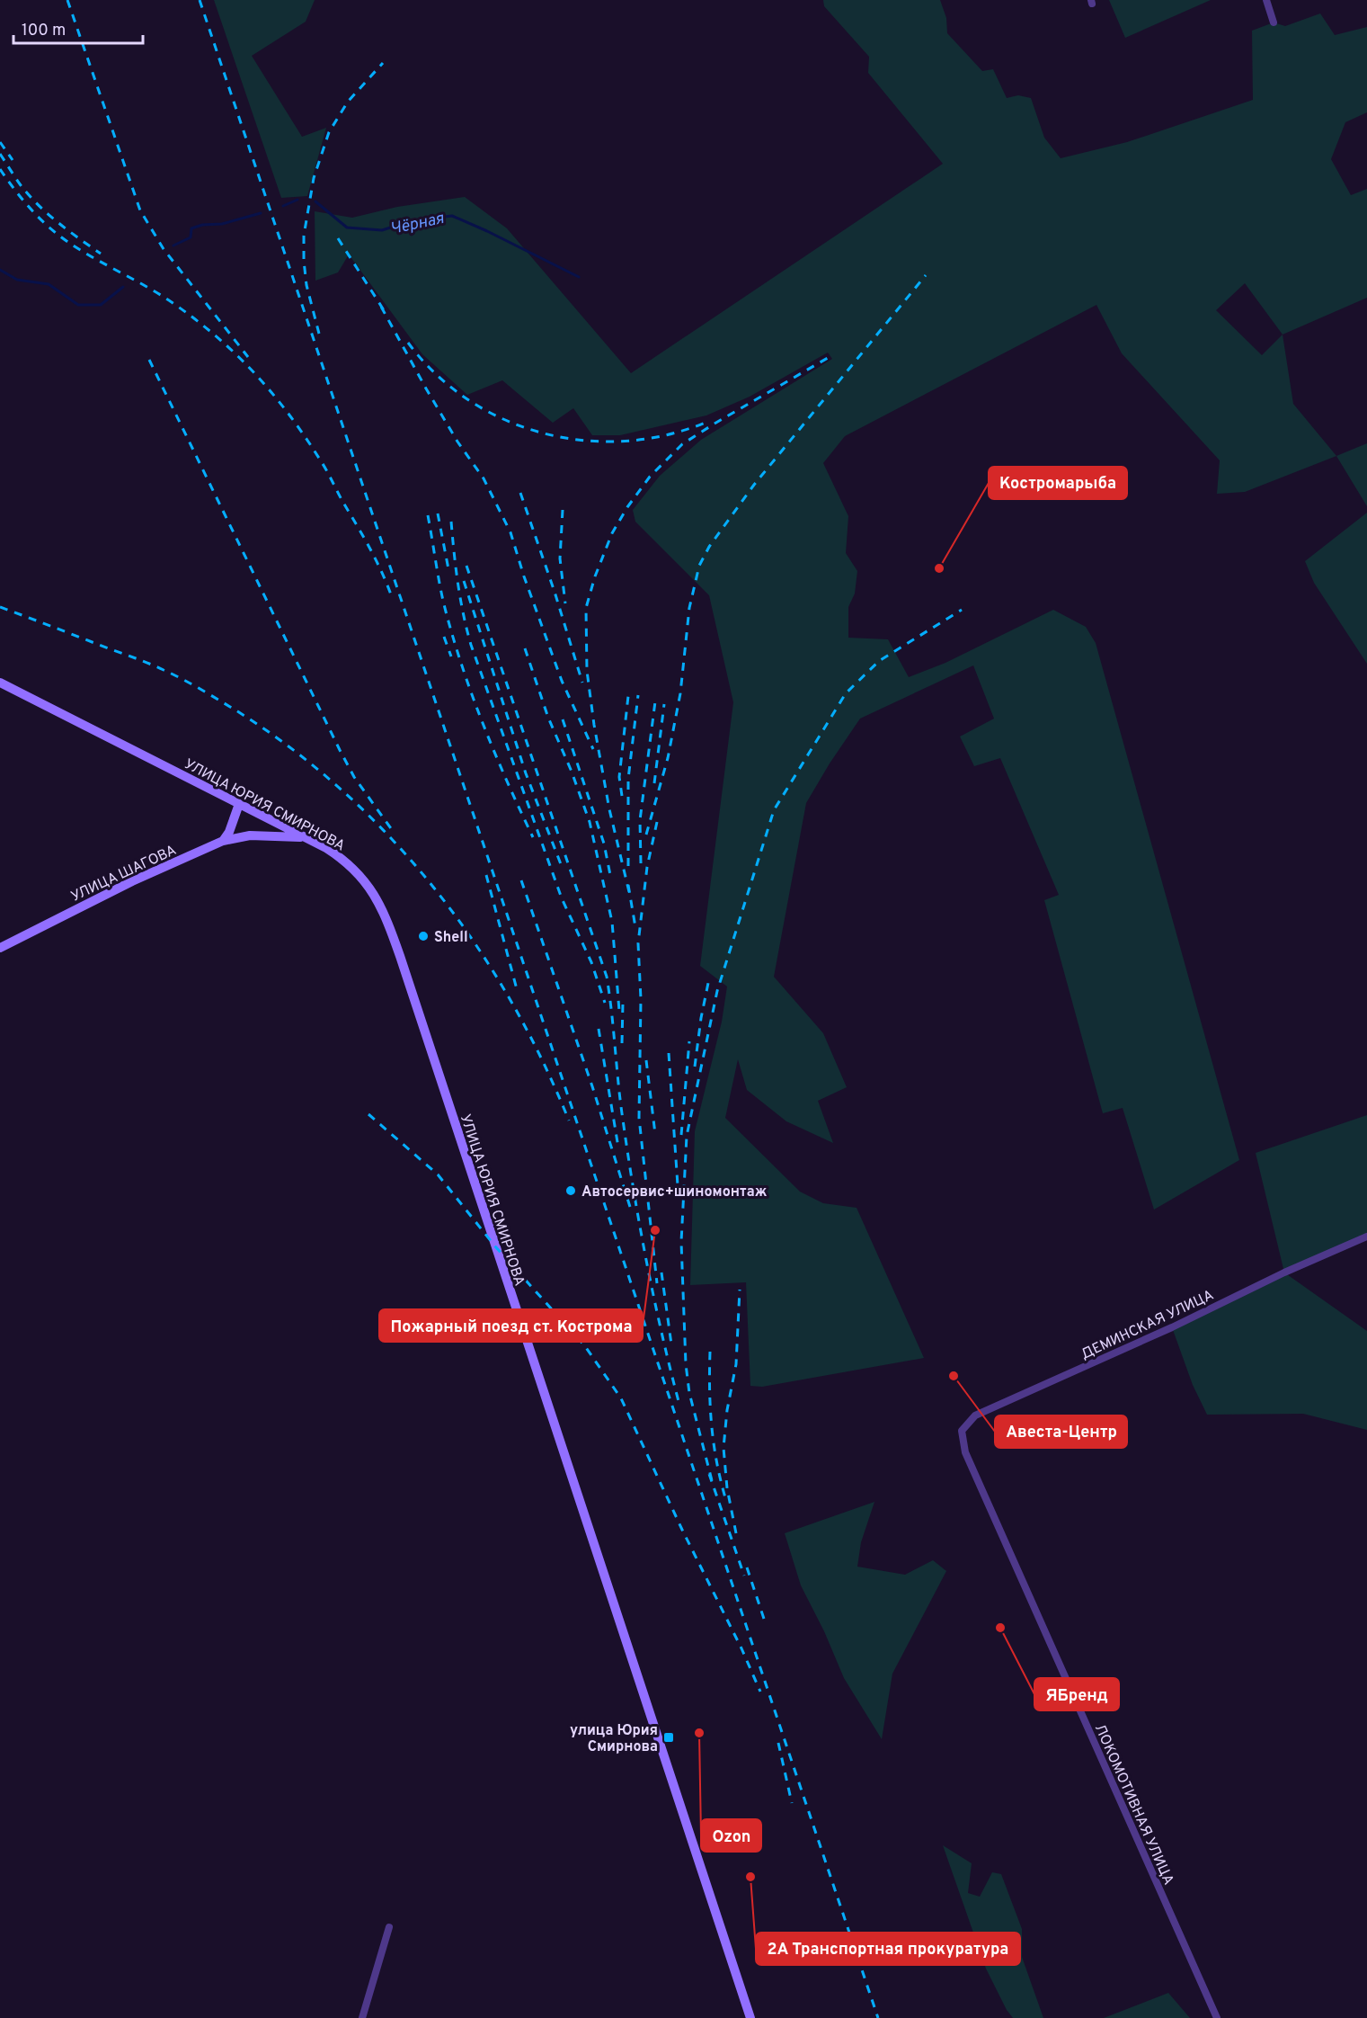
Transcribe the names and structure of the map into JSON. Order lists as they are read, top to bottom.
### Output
{
  "streets": {
    "main road": ["УЛИЦА ЮРИЯ СМИРНОВА", "УЛИЦА ШАГОВА"],
    "street": ["ДЕМИНСКАЯ УЛИЦА", "ЛОКОМОТИВНАЯ УЛИЦА"]
  },
  "crossings": [
    ["УЛИЦА ЮРИЯ СМИРНОВА", "УЛИЦА ШАГОВА"],
    ["ДЕМИНСКАЯ УЛИЦА", "ЛОКОМОТИВНАЯ УЛИЦА"]
  ],
  "water": ["Чёрная"],
  "places": {
    "other": [
      "Костромарыба",
      "Shell",
      "Автосервис+шиномонтаж",
      "Пожарный поезд ст. Кострома",
      "Авеста-Центр",
      "ЯБренд",
      "Ozon",
      "2А Транспортная прокуратура"
    ],
    "transit": ["улица Юрия Смирнова"]
  },
  "scale_bar": "100 m"
}
